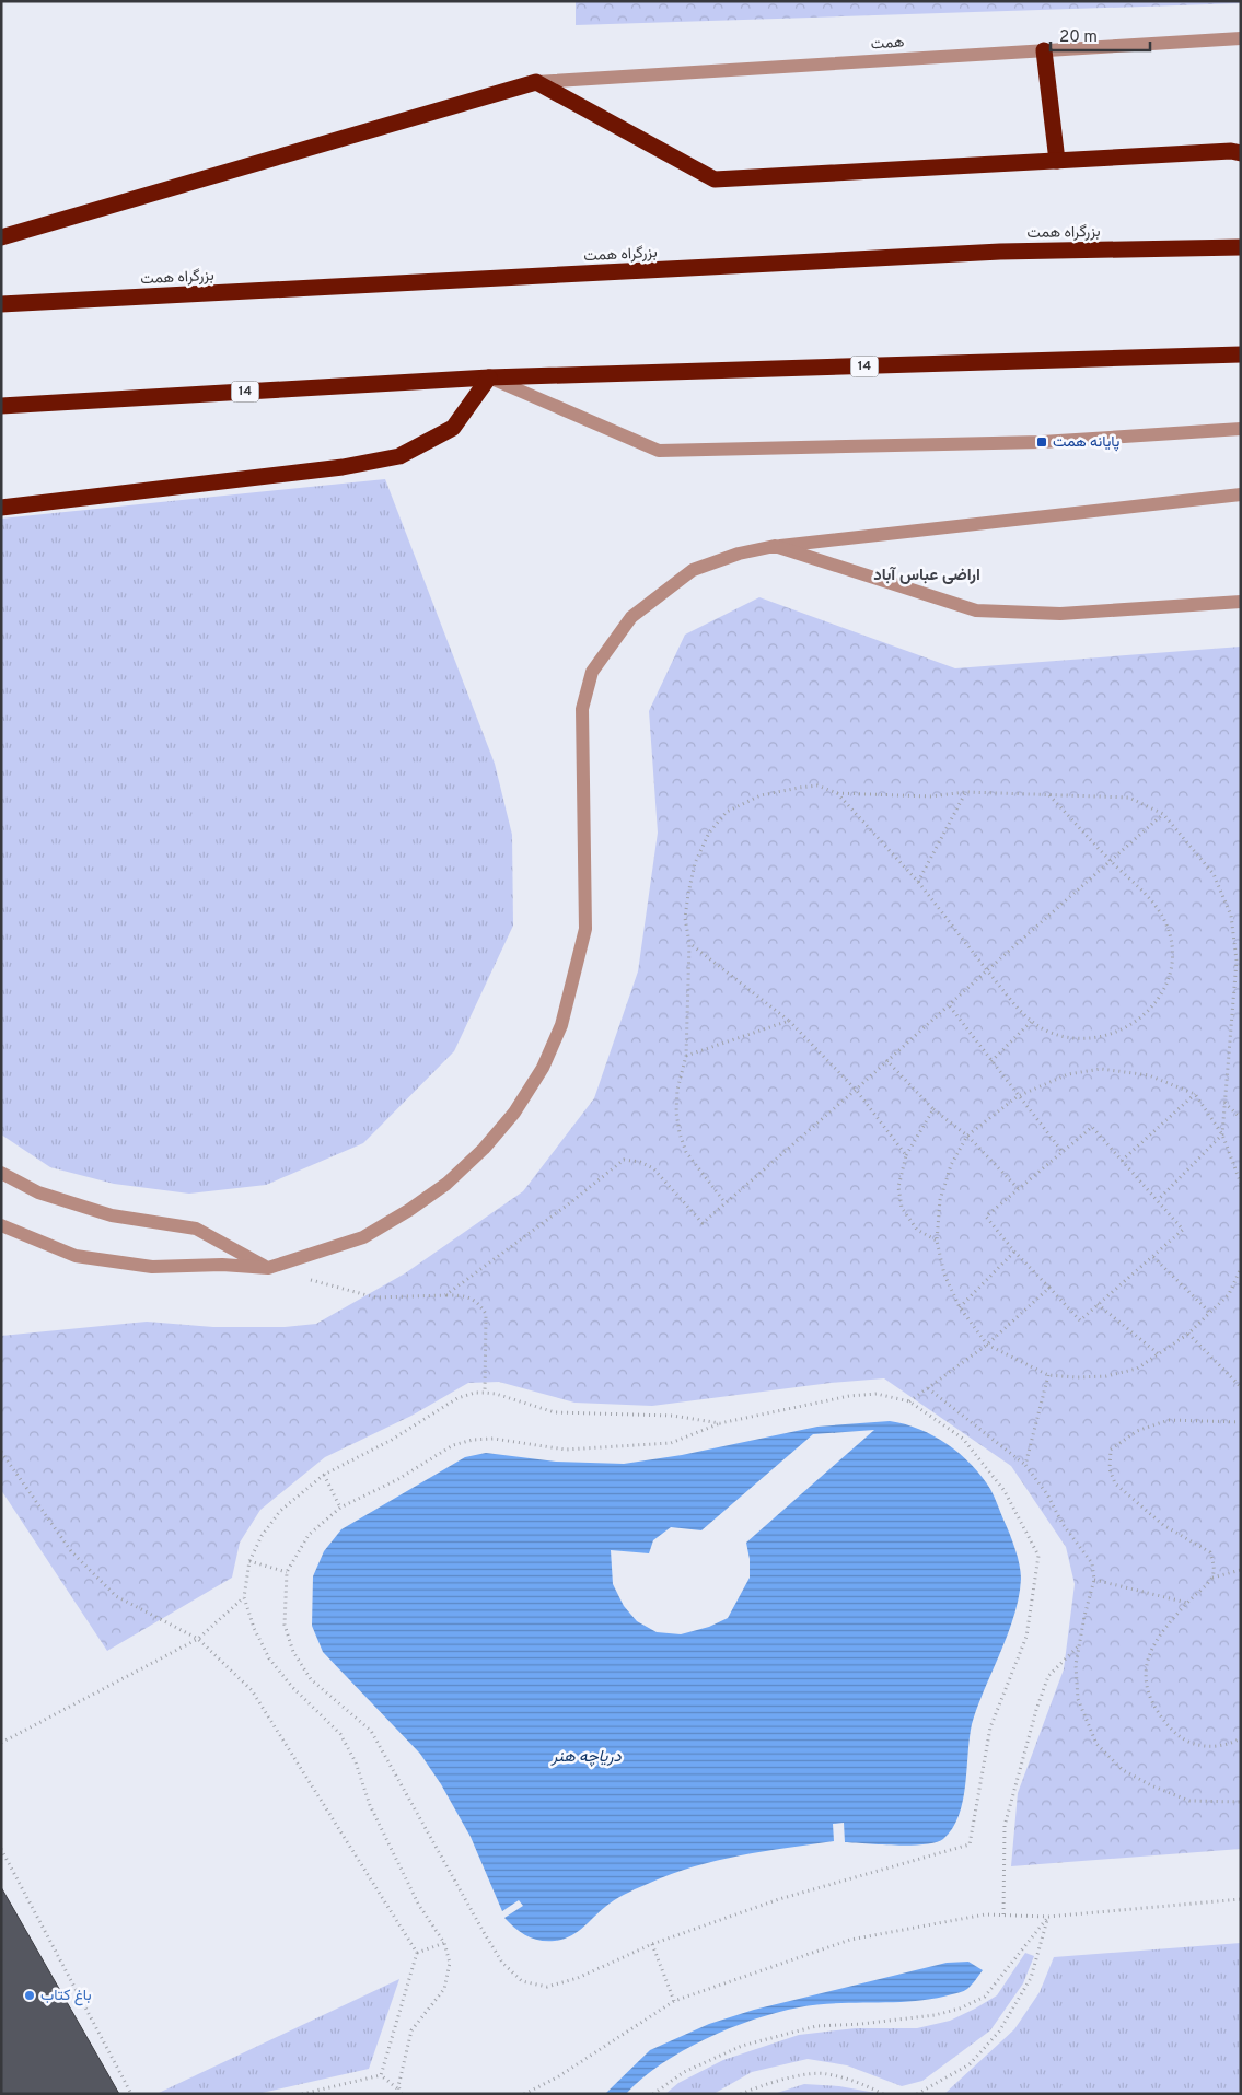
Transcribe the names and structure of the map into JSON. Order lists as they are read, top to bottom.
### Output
{
  "streets": {
    "highway": ["بزرگراه همت", "14"],
    "street": ["همت"]
  },
  "districts": ["اراضی عباس آباد"],
  "water": ["دریاچه هنر"],
  "places": {
    "transit": ["پایانه همت"],
    "other": ["باغ کتاب"]
  },
  "scale_bar": "20 m"
}
